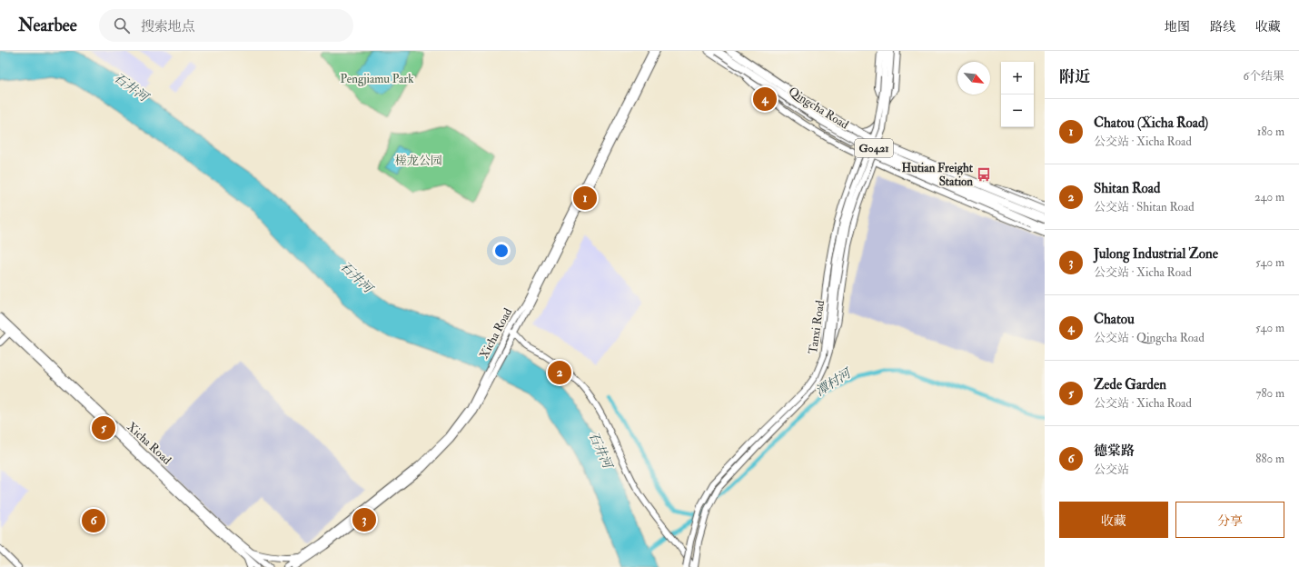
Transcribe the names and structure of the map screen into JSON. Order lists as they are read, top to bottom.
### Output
{
  "streets": {
    "highway": ["G0421"],
    "main road": ["Qingcha Road", "Tanxi Road", "Xicha Road"]
  },
  "water": ["石井河", "潭村河"],
  "parks": ["Pengjiamu Park", "槎龙公园"],
  "places": {
    "bus stop": ["Hutian Freight Station"]
  },
  "north": "bottom right",
  "page": {
    "header": "Nearbee",
    "search": "搜索地点",
    "nav": ["地图", "路线", "收藏"],
    "heading": ["附近", "6个结果"],
    "map_buttons": ["+", "−"],
    "pins": [
      "4",
      "1",
      "2",
      "5",
      "3",
      "6"
    ],
    "list": [
      {
        "mark": "1",
        "name": "Chatou (Xicha Road)",
        "note": "公交站 · Xicha Road",
        "value": "180 m"
      },
      {
        "mark": "2",
        "name": "Shitan Road",
        "note": "公交站 · Shitan Road",
        "value": "240 m"
      },
      {
        "mark": "3",
        "name": "Julong Industrial Zone",
        "note": "公交站 · Xicha Road",
        "value": "540 m"
      },
      {
        "mark": "4",
        "name": "Chatou",
        "note": "公交站 · Qingcha Road",
        "value": "540 m"
      },
      {
        "mark": "5",
        "name": "Zede Garden",
        "note": "公交站 · Xicha Road",
        "value": "780 m"
      },
      {
        "mark": "6",
        "name": "德棠路",
        "note": "公交站",
        "value": "880 m"
      }
    ],
    "buttons": ["收藏", "分享"]
  }
}
